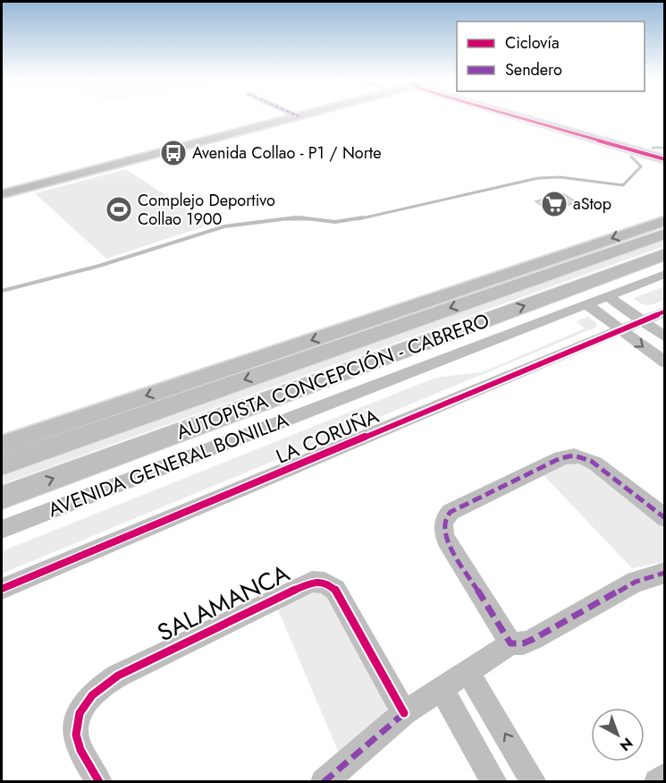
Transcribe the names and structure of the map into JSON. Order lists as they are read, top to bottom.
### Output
{
  "streets": {
    "highway": ["AUTOPISTA CONCEPCIÓN - CABRERO"],
    "street": ["LA CORUÑA", "AVENIDA GENERAL BONILLA", "SALAMANCA"]
  },
  "places": {
    "bus stop": ["Avenida Collao - P1 / Norte"],
    "supermarket": ["aStop"],
    "sports": ["Complejo Deportivo Collao 1900"]
  },
  "legend": ["Ciclovía", "Sendero"],
  "north": "bottom right"
}
